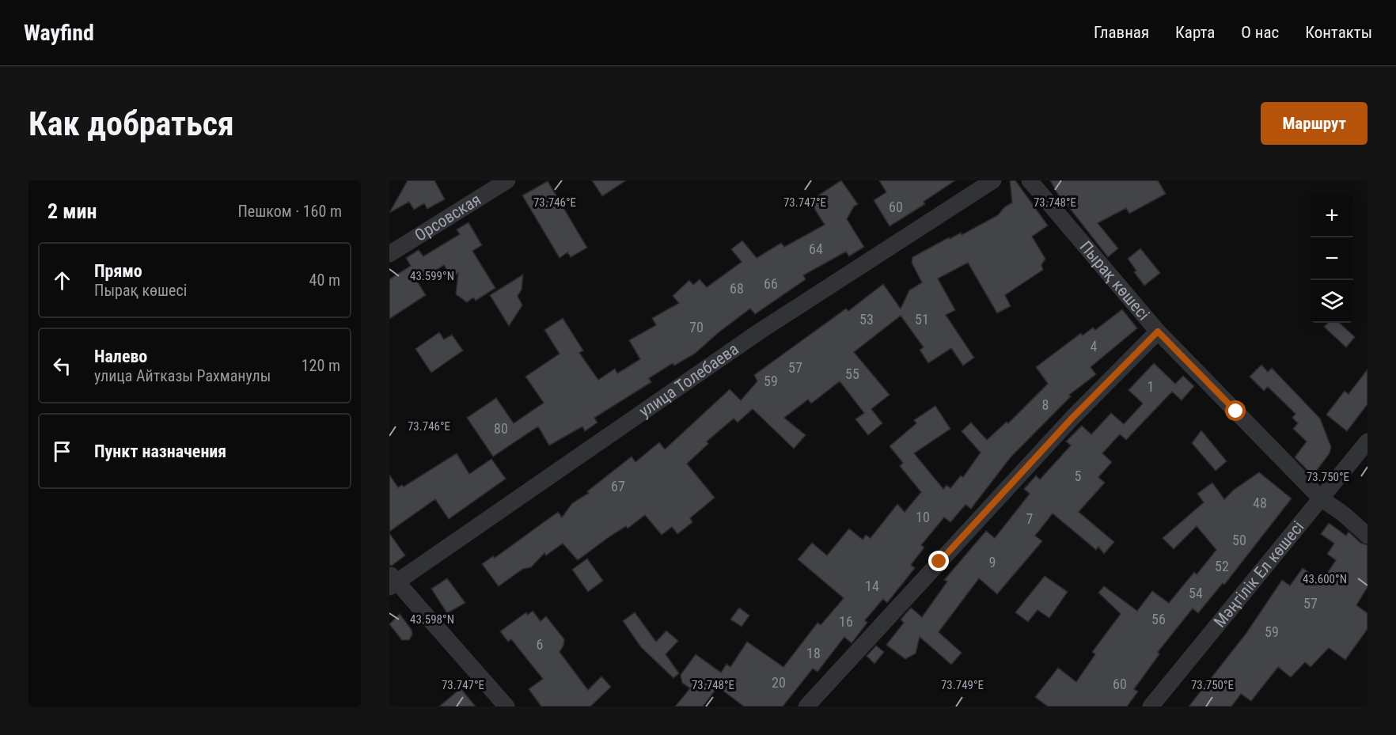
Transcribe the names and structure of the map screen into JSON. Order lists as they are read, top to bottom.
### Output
{
  "streets": {
    "street": [
      "Орсовская",
      "Пырақ көшесі",
      "улица Толебаева",
      "Мәңгілік Ел көшесі"
    ]
  },
  "crossings": [
    ["Пырақ көшесі", "Мәңгілік Ел көшесі"]
  ],
  "house_numbers": [
    "60",
    "64",
    "66",
    "68",
    "53",
    "51",
    "70",
    "4",
    "57",
    "55",
    "59",
    "1",
    "8",
    "80",
    "5",
    "67",
    "48",
    "10",
    "7",
    "50",
    "9",
    "52",
    "14",
    "54",
    "57",
    "56",
    "16",
    "59",
    "6",
    "18",
    "20",
    "60"
  ],
  "page": {
    "header": "Wayfind",
    "nav": [
      "Главная",
      "Карта",
      "О нас",
      "Контакты"
    ],
    "buttons": "Маршрут",
    "title": "Как добраться",
    "heading": ["2 мин", "Пешком · 160 m"],
    "map_buttons": ["+", "−"],
    "list": [
      ["Прямо", "Пырақ көшесі", "40 m"],
      ["Налево", "улица Айтказы Рахманулы", "120 m"],
      "Пункт назначения"
    ]
  },
  "coordinates": [
    "73.746°E",
    "73.747°E",
    "73.748°E",
    "43.599°N",
    "73.750°E",
    "43.600°N",
    "43.598°N",
    "73.749°E"
  ]
}
